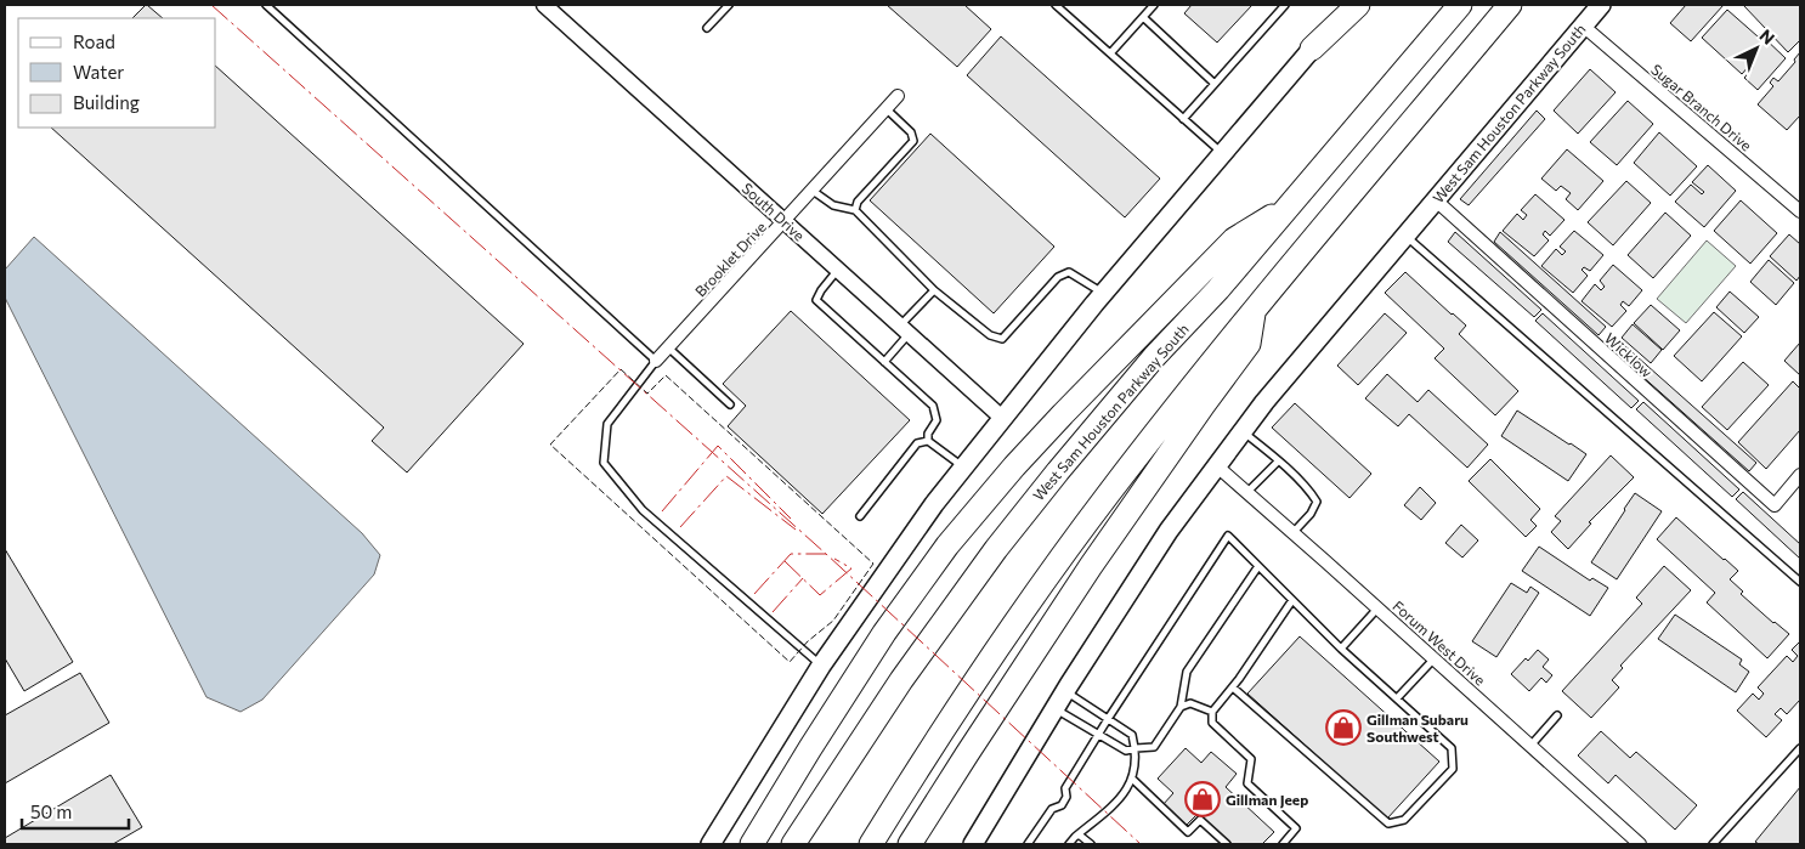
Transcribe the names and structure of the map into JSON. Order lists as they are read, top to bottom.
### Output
{
  "streets": {
    "highway": ["West Sam Houston Parkway South"],
    "street": [
      "Sugar Branch Drive",
      "South Drive",
      "Brooklet Drive",
      "Wicklow",
      "Forum West Drive"
    ]
  },
  "crossings": [
    ["Sugar Branch Drive", "West Sam Houston Parkway South"],
    ["West Sam Houston Parkway South", "Wicklow"],
    ["West Sam Houston Parkway South", "Forum West Drive"],
    ["South Drive", "Brooklet Drive"]
  ],
  "places": {
    "shop": ["Gillman Subaru Southwest", "Gillman Jeep"]
  },
  "legend": ["Road", "Water", "Building"],
  "scale_bar": "50 m",
  "north": "top right"
}
